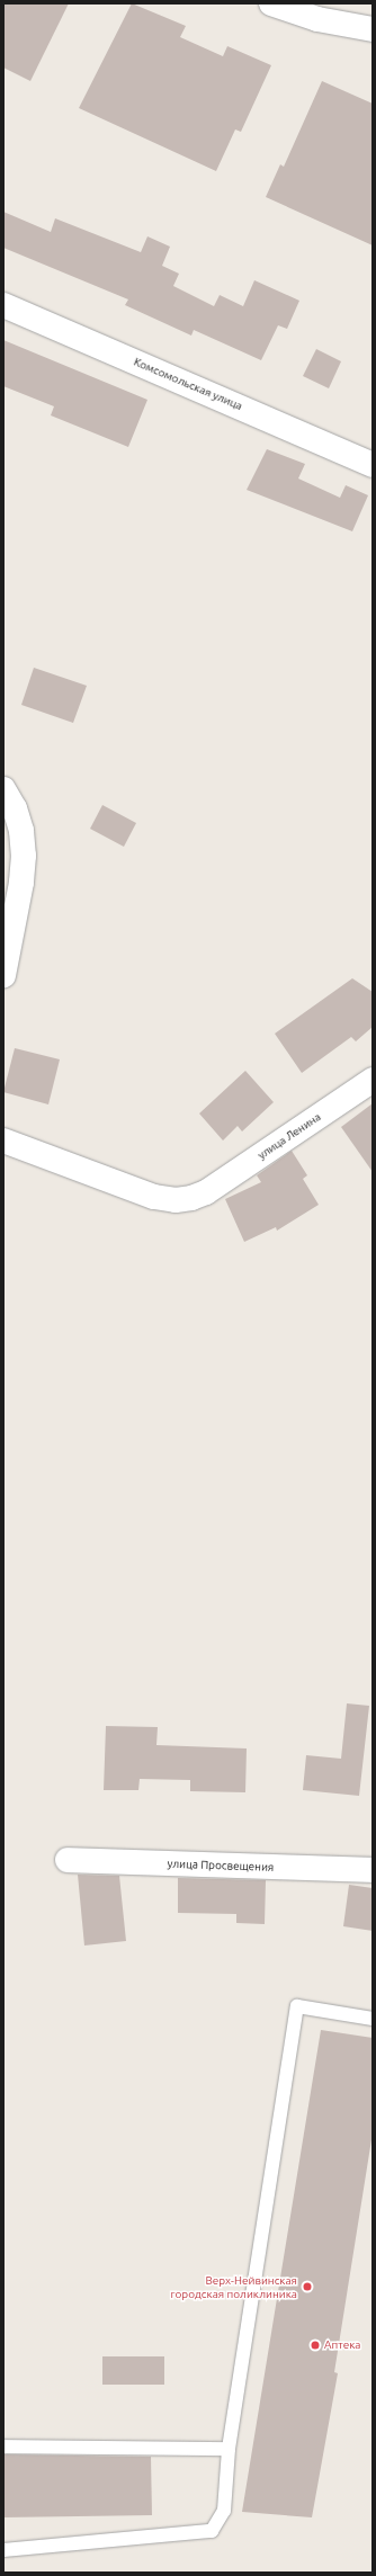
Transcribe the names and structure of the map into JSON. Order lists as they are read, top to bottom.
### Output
{
  "streets": {
    "street": ["Комсомольская улица", "улица Ленина", "улица Просвещения"]
  },
  "places": ["Верх-Нейвинская городская поликлиника", "Аптека"]
}
